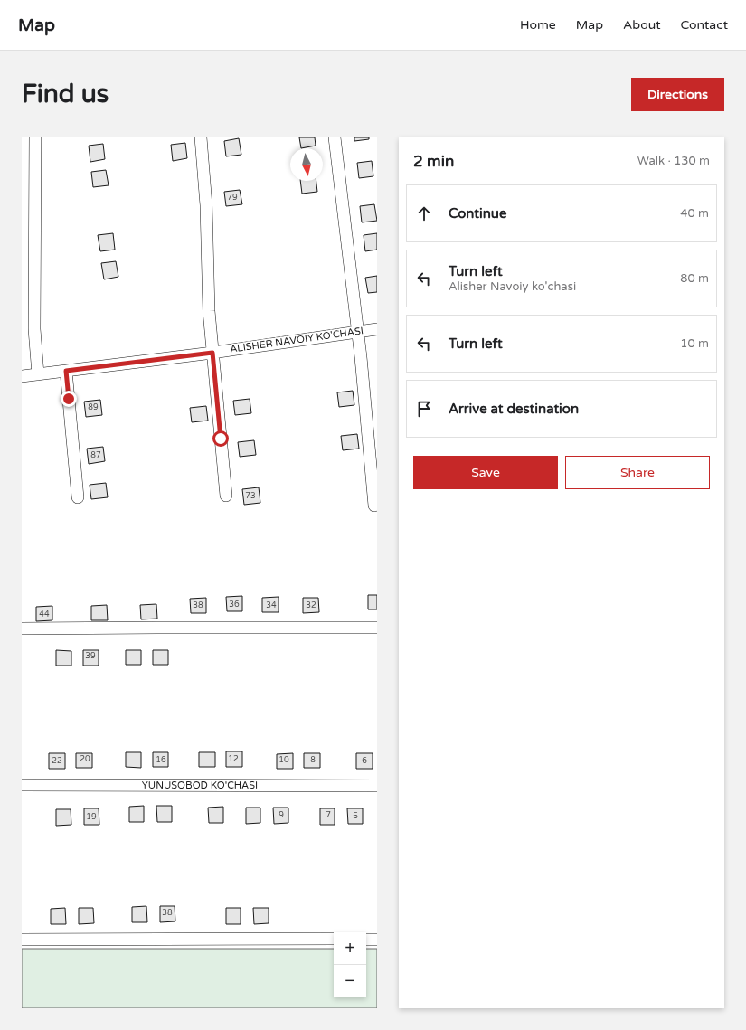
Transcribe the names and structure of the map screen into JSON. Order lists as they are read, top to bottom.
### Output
{
  "streets": {
    "street": ["ALISHER NAVOIY KO'CHASI", "YUNUSOBOD KO'CHASI"]
  },
  "house_numbers": [
    "79",
    "89",
    "87",
    "73",
    "36",
    "38",
    "34",
    "32",
    "44",
    "39",
    "20",
    "12",
    "16",
    "10",
    "8",
    "22",
    "6",
    "9",
    "7",
    "5",
    "19",
    "38"
  ],
  "north": "bottom",
  "page": {
    "header": "Map",
    "nav": [
      "Home",
      "Map",
      "About",
      "Contact"
    ],
    "buttons": [
      "Directions",
      ["Save", "Share"]
    ],
    "title": "Find us",
    "heading": ["2 min", "Walk · 130 m"],
    "list": [
      ["Continue", "40 m"],
      ["Turn left", "Alisher Navoiy ko'chasi", "80 m"],
      ["Turn left", "10 m"],
      "Arrive at destination"
    ],
    "map_buttons": ["+", "−"]
  }
}
